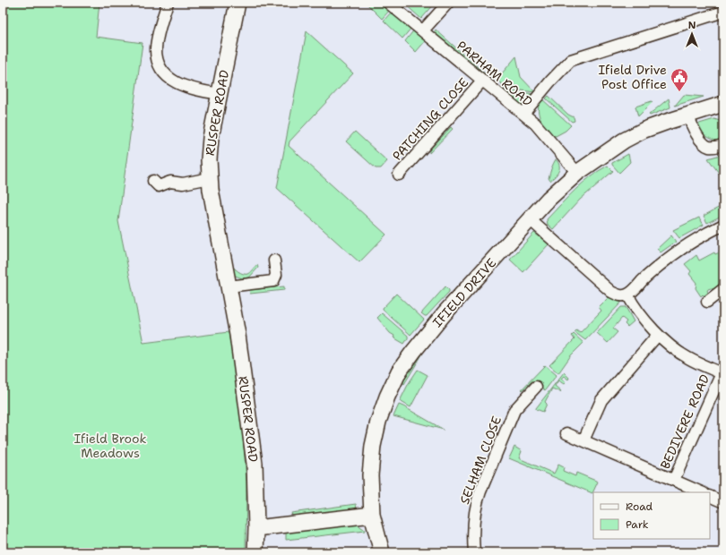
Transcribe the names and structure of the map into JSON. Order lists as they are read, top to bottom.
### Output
{
  "streets": {
    "street": [
      "PARHAM ROAD",
      "RUSPER ROAD",
      "PATCHING CLOSE",
      "IFIELD DRIVE",
      "BEDIVERE ROAD",
      "SELHAM CLOSE"
    ]
  },
  "crossings": [
    ["PARHAM ROAD", "PATCHING CLOSE"],
    ["PARHAM ROAD", "IFIELD DRIVE"]
  ],
  "parks": ["Ifield Brook Meadows"],
  "places": {
    "public building": ["Ifield Drive Post Office"]
  },
  "legend": ["Road", "Park"],
  "north": "top"
}
